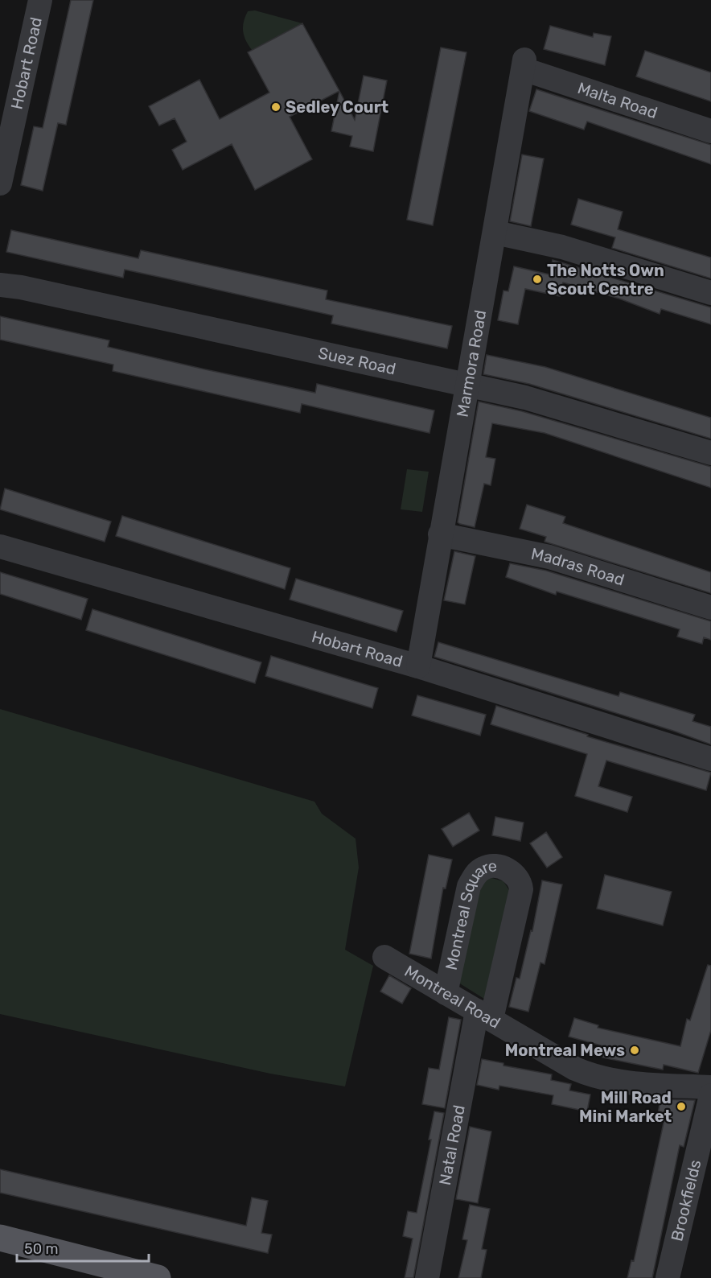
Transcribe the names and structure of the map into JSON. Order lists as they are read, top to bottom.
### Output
{
  "streets": {
    "street": [
      "Hobart Road",
      "Malta Road",
      "Suez Road",
      "Marmora Road",
      "Madras Road",
      "Montreal Square",
      "Montreal Road",
      "Natal Road",
      "Brookfields"
    ]
  },
  "crossings": [
    ["Hobart Road", "Marmora Road"],
    ["Malta Road", "Marmora Road"],
    ["Suez Road", "Marmora Road"],
    ["Marmora Road", "Madras Road"],
    ["Montreal Square", "Montreal Road"],
    ["Montreal Square", "Natal Road"],
    ["Montreal Road", "Natal Road"]
  ],
  "places": [
    "Sedley Court",
    "The Notts Own Scout Centre",
    "Montreal Mews",
    "Mill Road Mini Market"
  ],
  "scale_bar": "50 m"
}
